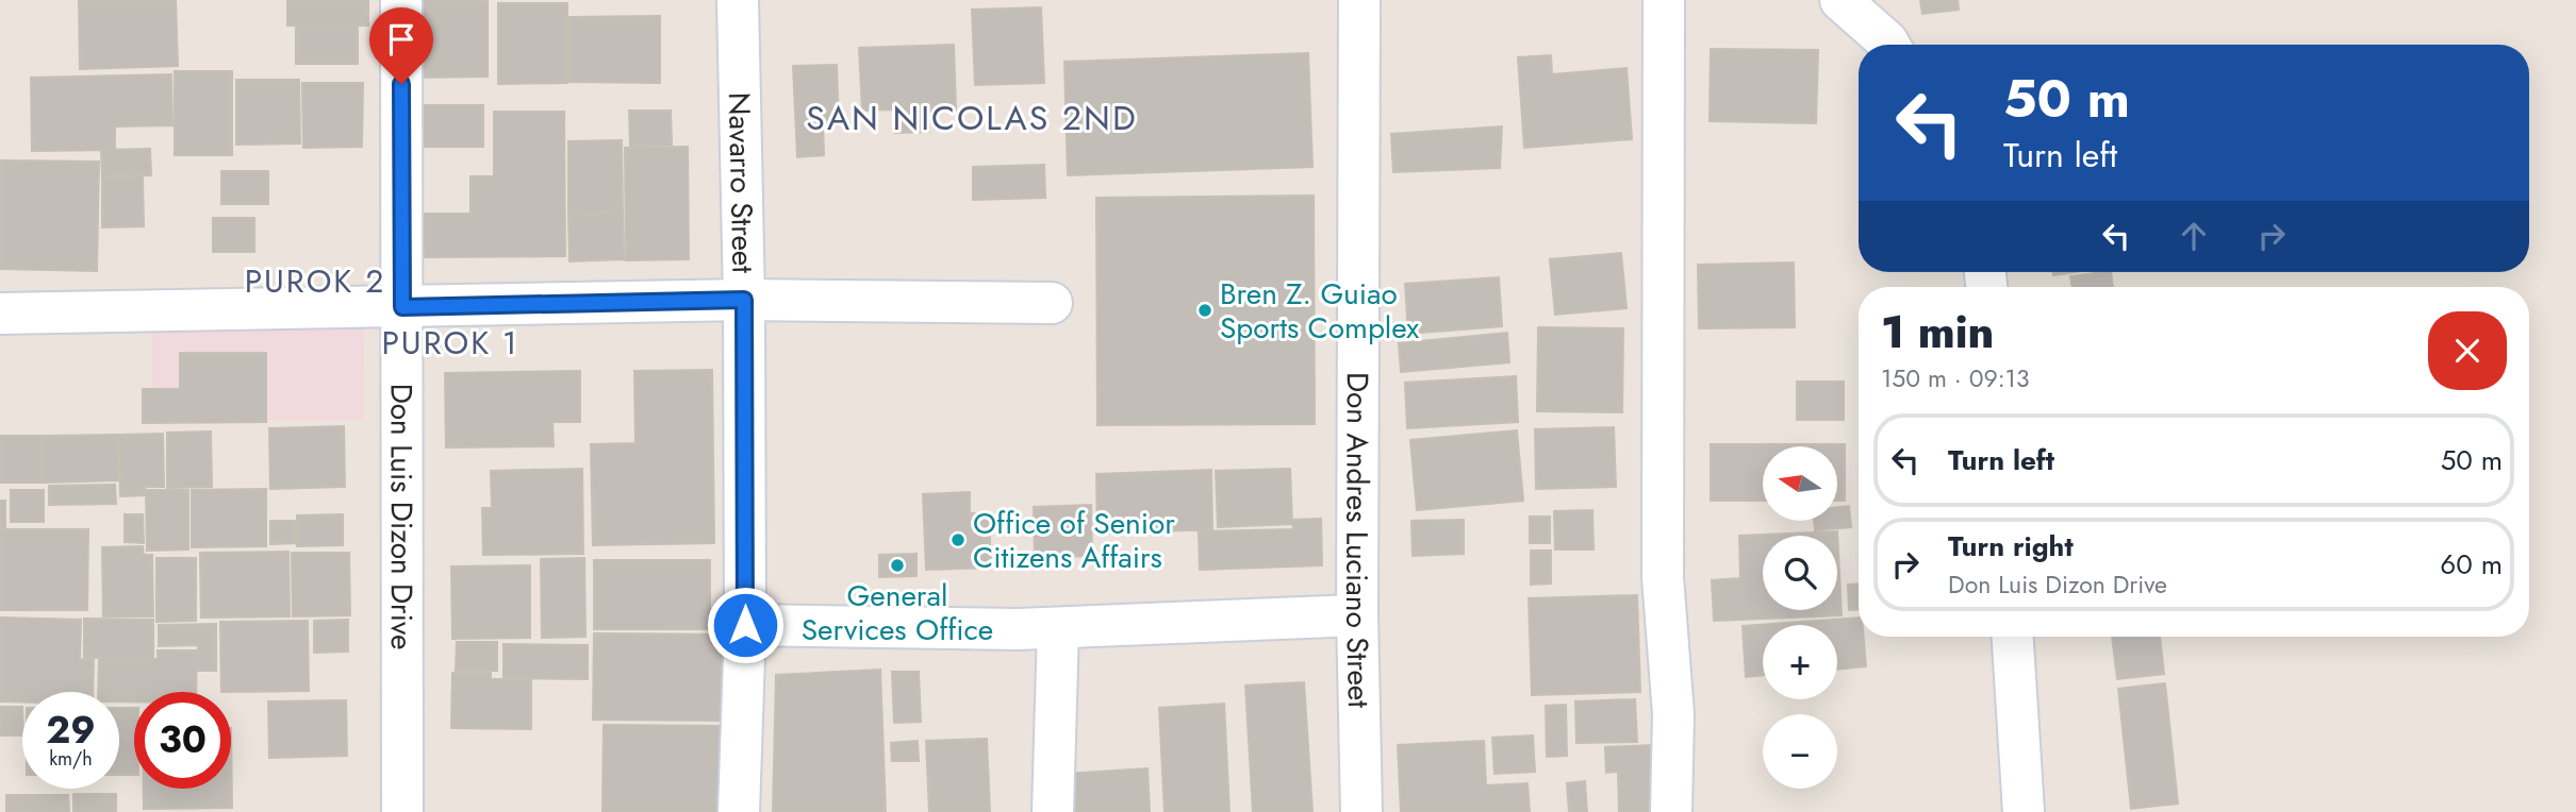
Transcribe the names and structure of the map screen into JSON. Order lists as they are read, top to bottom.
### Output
{
  "streets": {
    "street": ["Navarro Street", "Don Luis Dizon Drive", "Don Andres Luciano Street"]
  },
  "districts": ["SAN NICOLAS 2ND", "PUROK 2", "PUROK 1"],
  "places": ["Bren Z. Guiao Sports Complex", "Office of Senior Citizens Affairs", "General Services Office"],
  "north": "left",
  "page": {
    "turn": ["50 m", "Turn left"],
    "heading": ["1 min", "150 m · 09:13"],
    "list": [
      {
        "name": "Turn left",
        "value": "50 m"
      },
      {
        "name": "Turn right",
        "note": "Don Luis Dizon Drive",
        "value": "60 m"
      }
    ],
    "map_buttons": ["+", "−"],
    "speed": "29 km/h",
    "limit": "30"
  }
}
